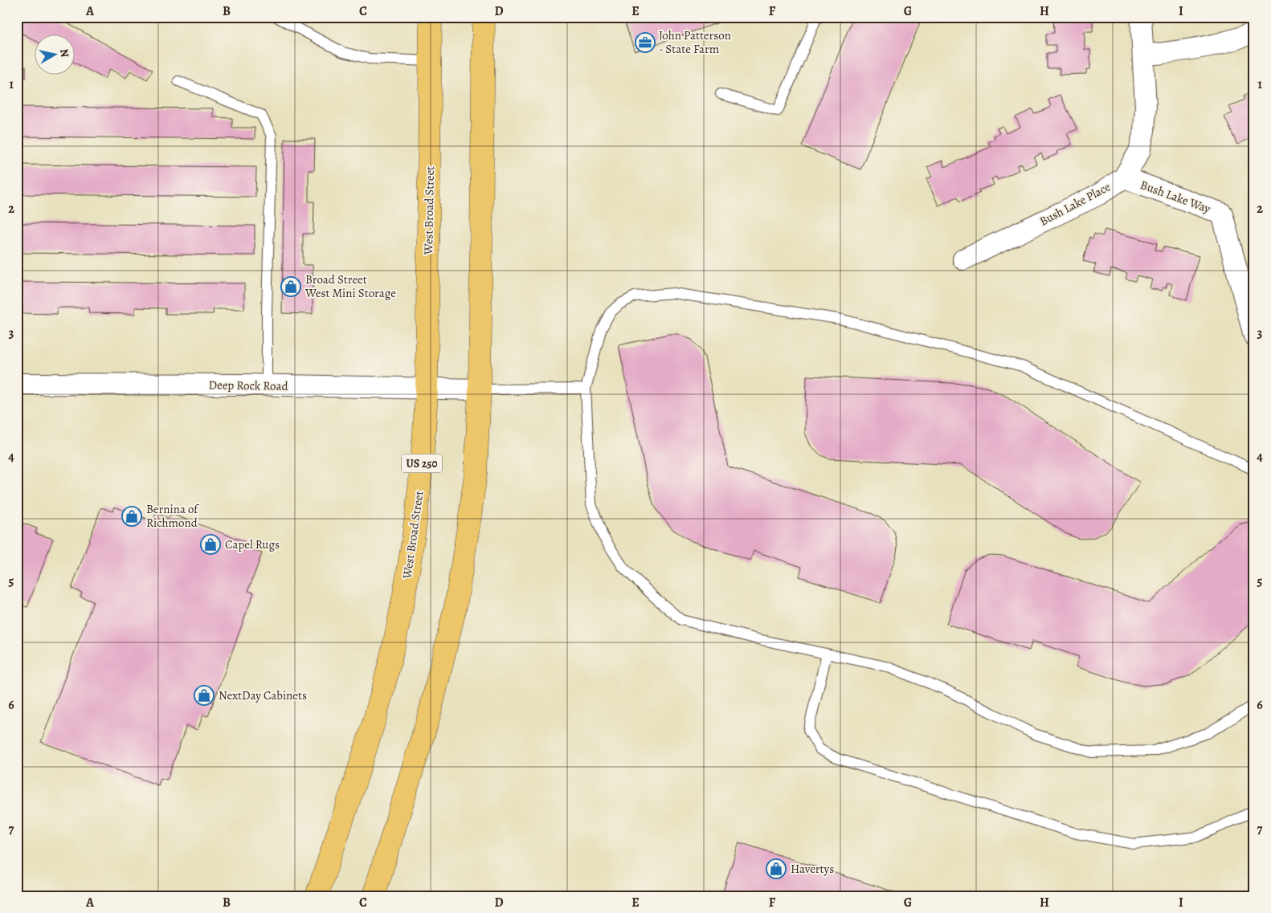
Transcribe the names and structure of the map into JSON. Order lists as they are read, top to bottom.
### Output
{
  "streets": {
    "main road": ["West Broad Street", "US 250"],
    "street": ["Bush Lake Way", "Bush Lake Place", "Deep Rock Road"]
  },
  "crossings": [
    ["Bush Lake Way", "Bush Lake Place"],
    ["West Broad Street", "Deep Rock Road"]
  ],
  "places": {
    "office": ["John Patterson - State Farm"],
    "shop": [
      "Broad Street West Mini Storage",
      "Bernina of Richmond",
      "Capel Rugs",
      "NextDay Cabinets",
      "Havertys"
    ]
  },
  "north": "right",
  "grid": {
    "columns": [
      "A",
      "B",
      "C",
      "D",
      "E",
      "F",
      "G",
      "H",
      "I"
    ],
    "rows": [
      "1",
      "2",
      "3",
      "4",
      "5",
      "6",
      "7"
    ]
  }
}
